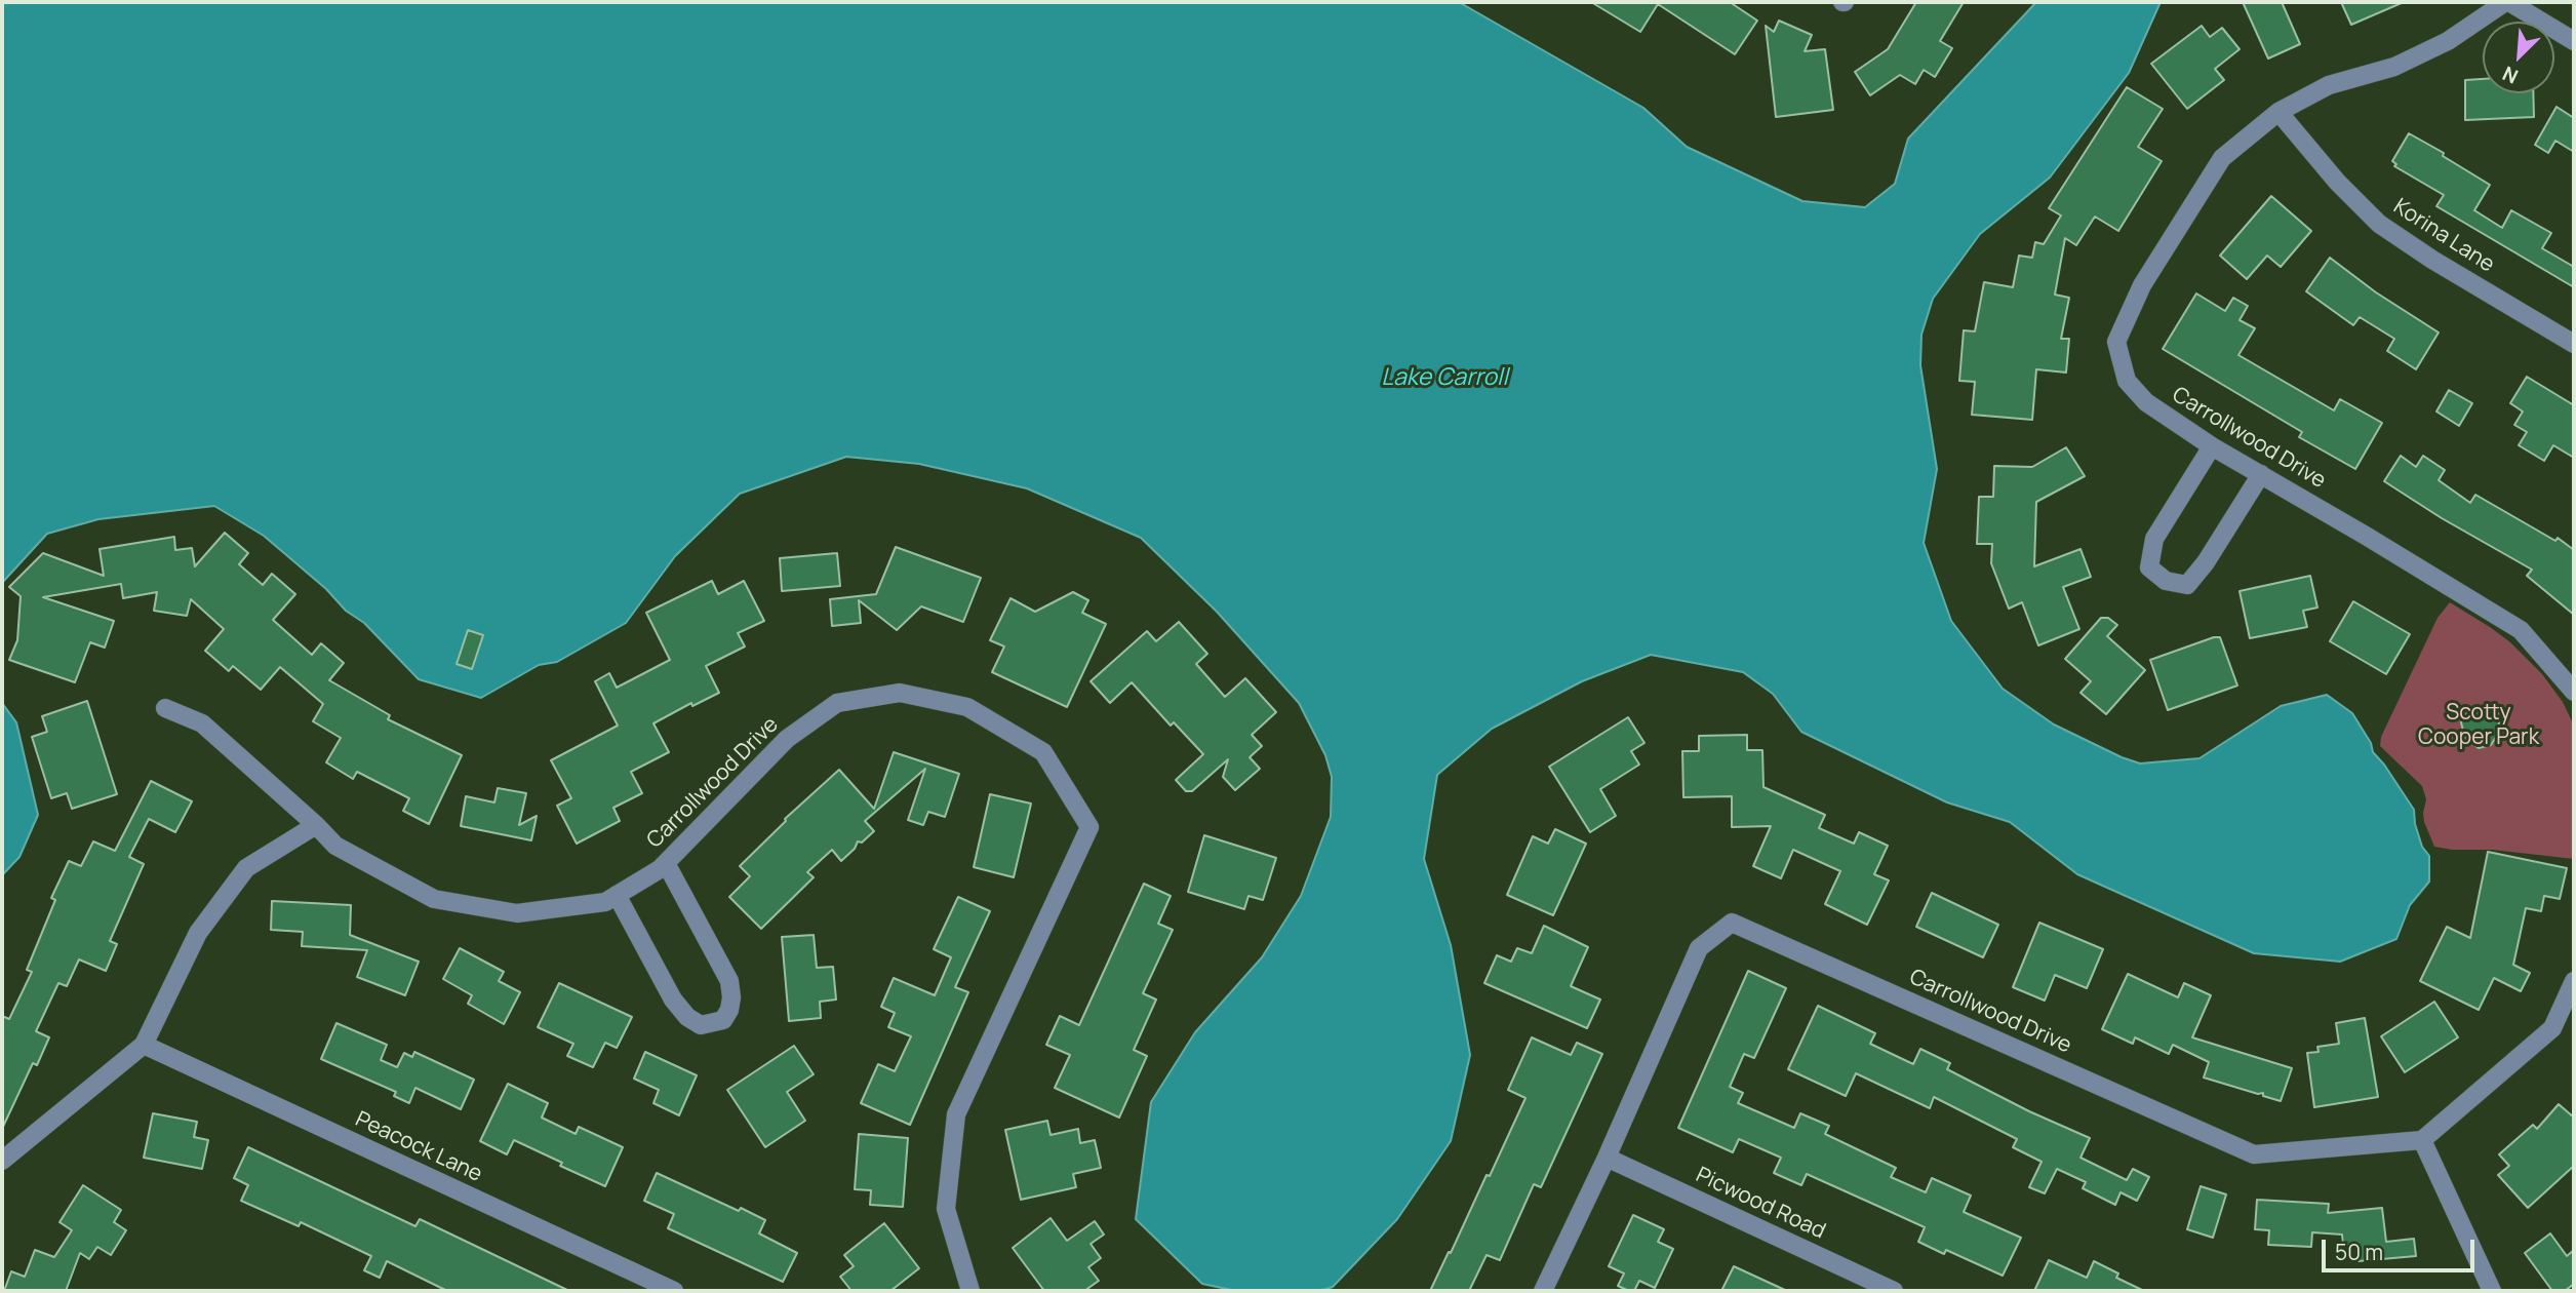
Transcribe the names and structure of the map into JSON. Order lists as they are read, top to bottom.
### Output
{
  "streets": {
    "street": [
      "Korina Lane",
      "Carrollwood Drive",
      "Peacock Lane",
      "Picwood Road"
    ]
  },
  "crossings": [
    ["Korina Lane", "Carrollwood Drive"],
    ["Carrollwood Drive", "Picwood Road"]
  ],
  "water": ["Lake Carroll"],
  "parks": ["Scotty Cooper Park"],
  "scale_bar": "50 m",
  "north": "bottom left"
}
